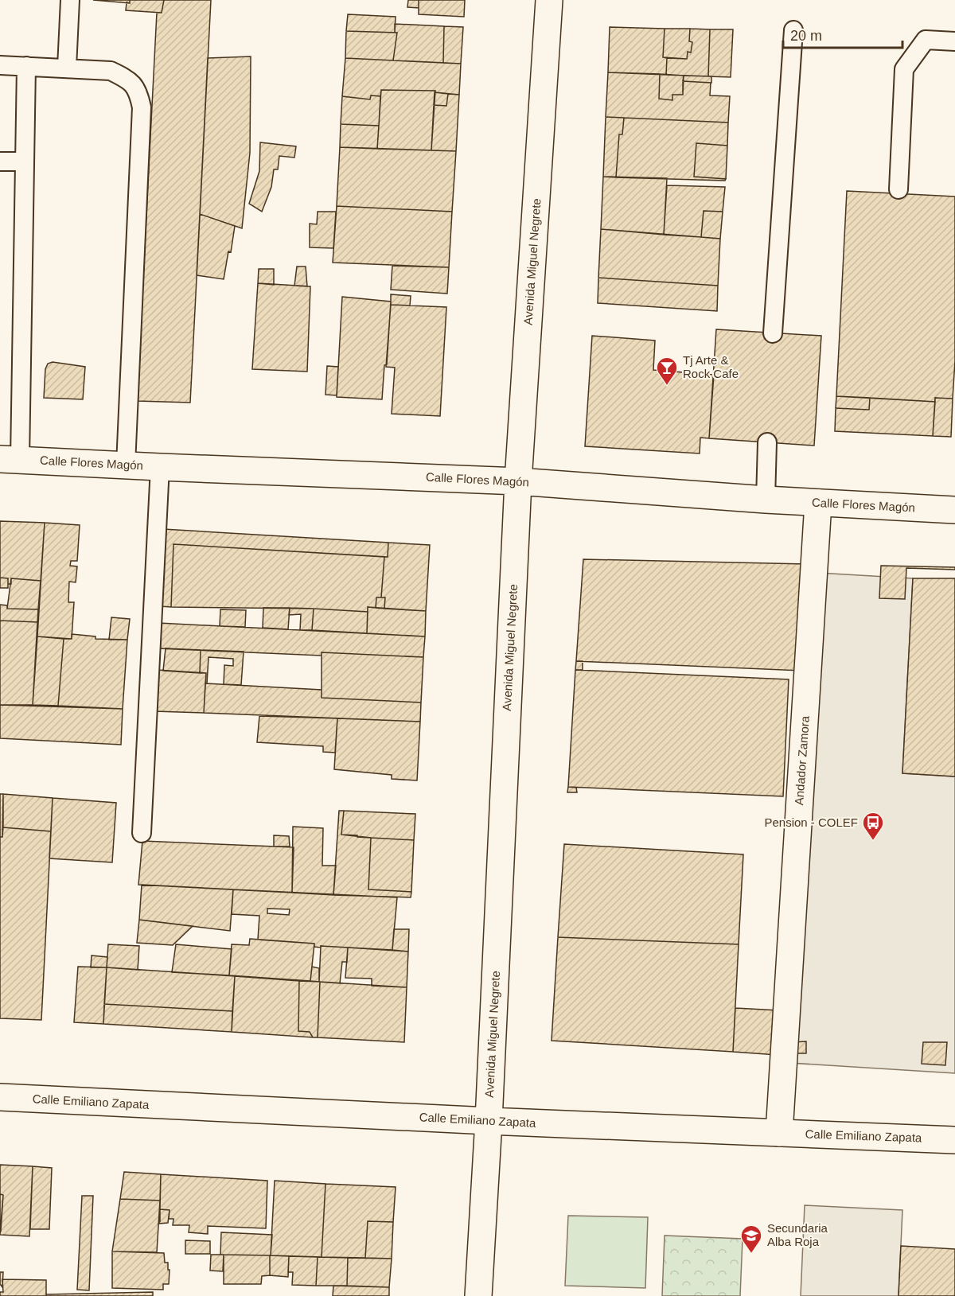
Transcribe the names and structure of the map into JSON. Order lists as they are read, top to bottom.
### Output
{
  "streets": {
    "street": [
      "Avenida Miguel Negrete",
      "Calle Flores Magón",
      "Andador Zamora",
      "Calle Emiliano Zapata"
    ]
  },
  "crossings": [
    ["Avenida Miguel Negrete", "Calle Flores Magón"],
    ["Avenida Miguel Negrete", "Calle Emiliano Zapata"],
    ["Calle Flores Magón", "Andador Zamora"],
    ["Andador Zamora", "Calle Emiliano Zapata"]
  ],
  "places": {
    "bar": ["Tj Arte & Rock Cafe"],
    "bus stop": ["Pension - COLEF"],
    "school or university": ["Secundaria Alba Roja"]
  },
  "scale_bar": "20 m"
}
